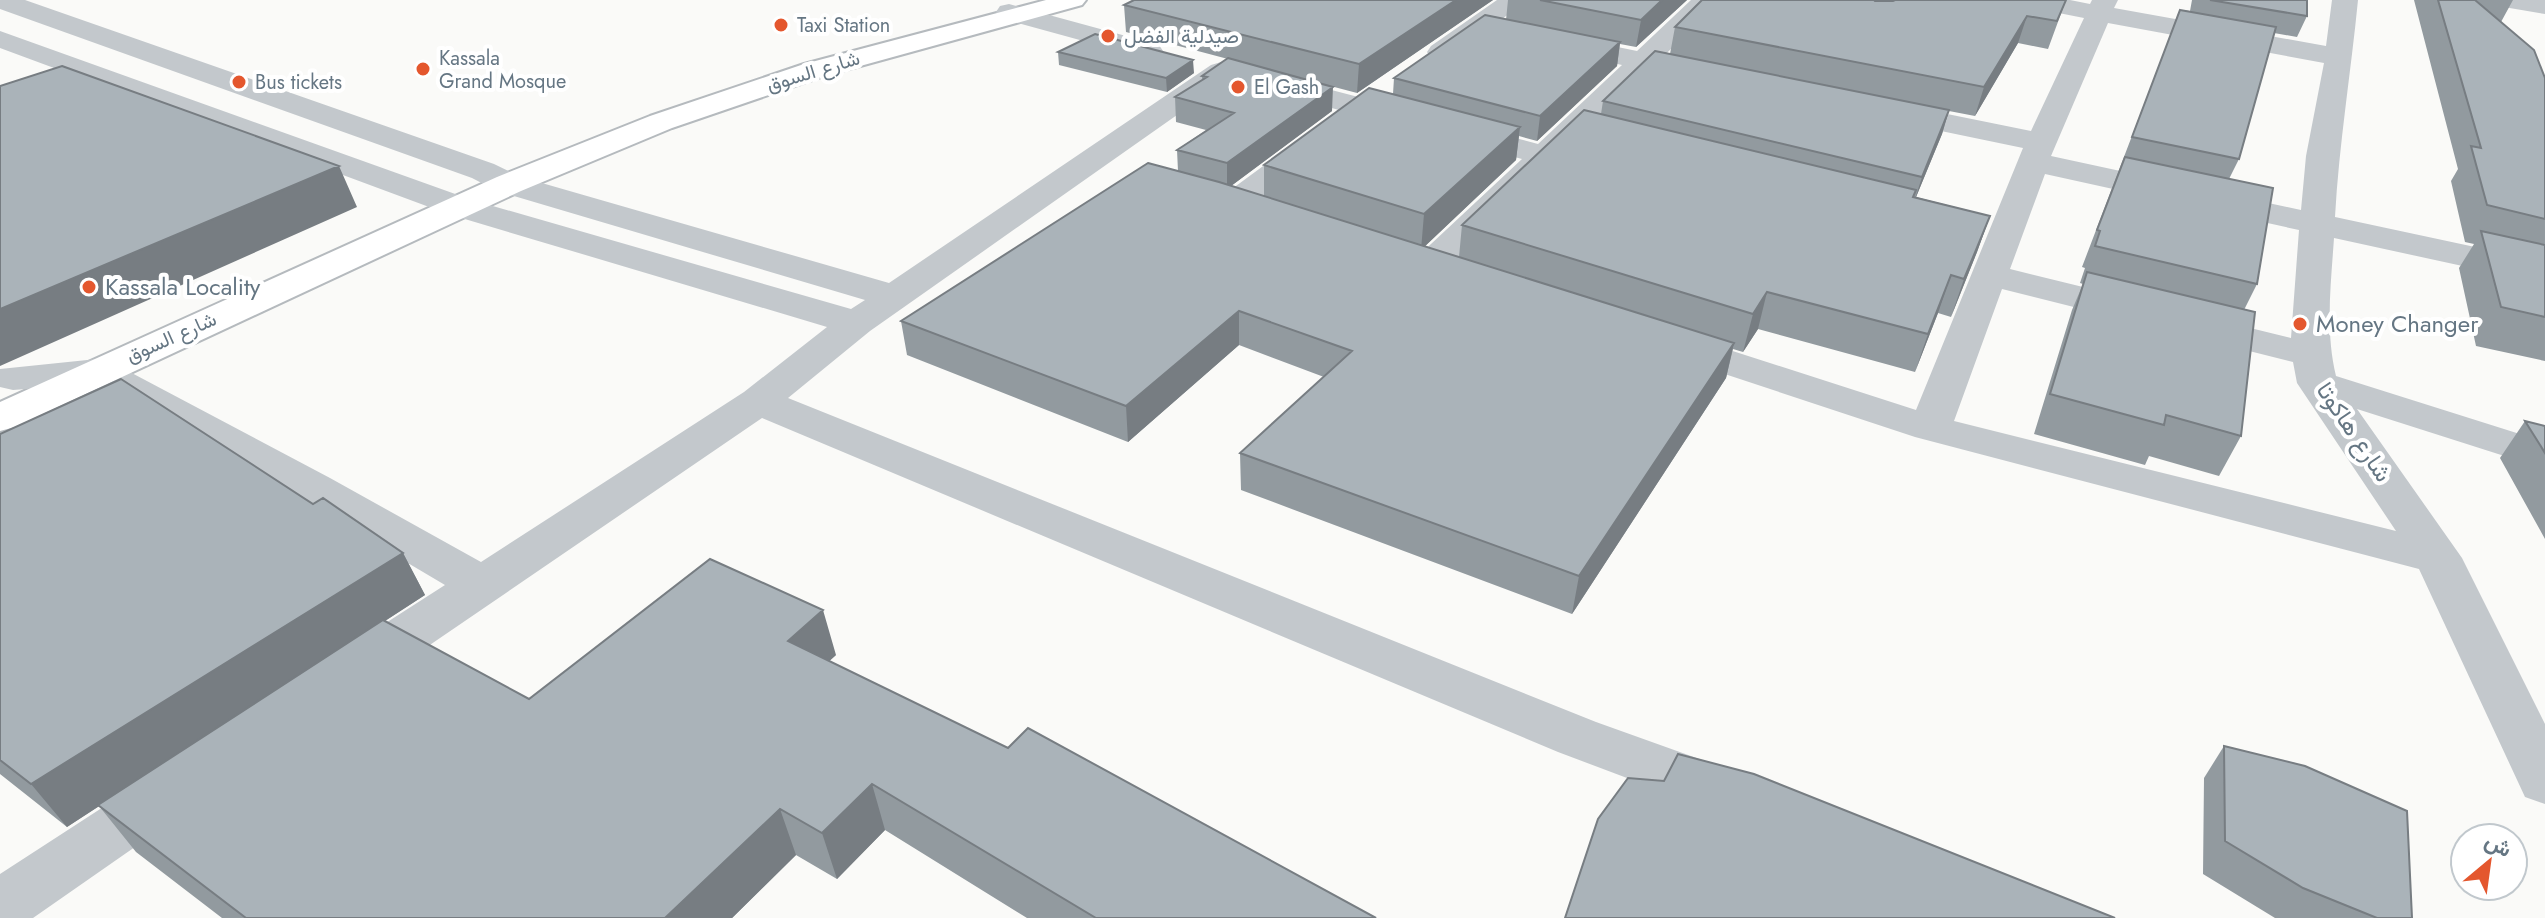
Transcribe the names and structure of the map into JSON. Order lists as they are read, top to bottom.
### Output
{
  "streets": {
    "main road": ["شارع السوق"],
    "street": ["شارع هاكوتا"]
  },
  "places": [
    "Taxi Station",
    "صيدلية الفضل",
    "Kassala Grand Mosque",
    "Bus tickets",
    "El Gash",
    "Kassala Locality",
    "Money Changer"
  ],
  "north": "top right"
}
